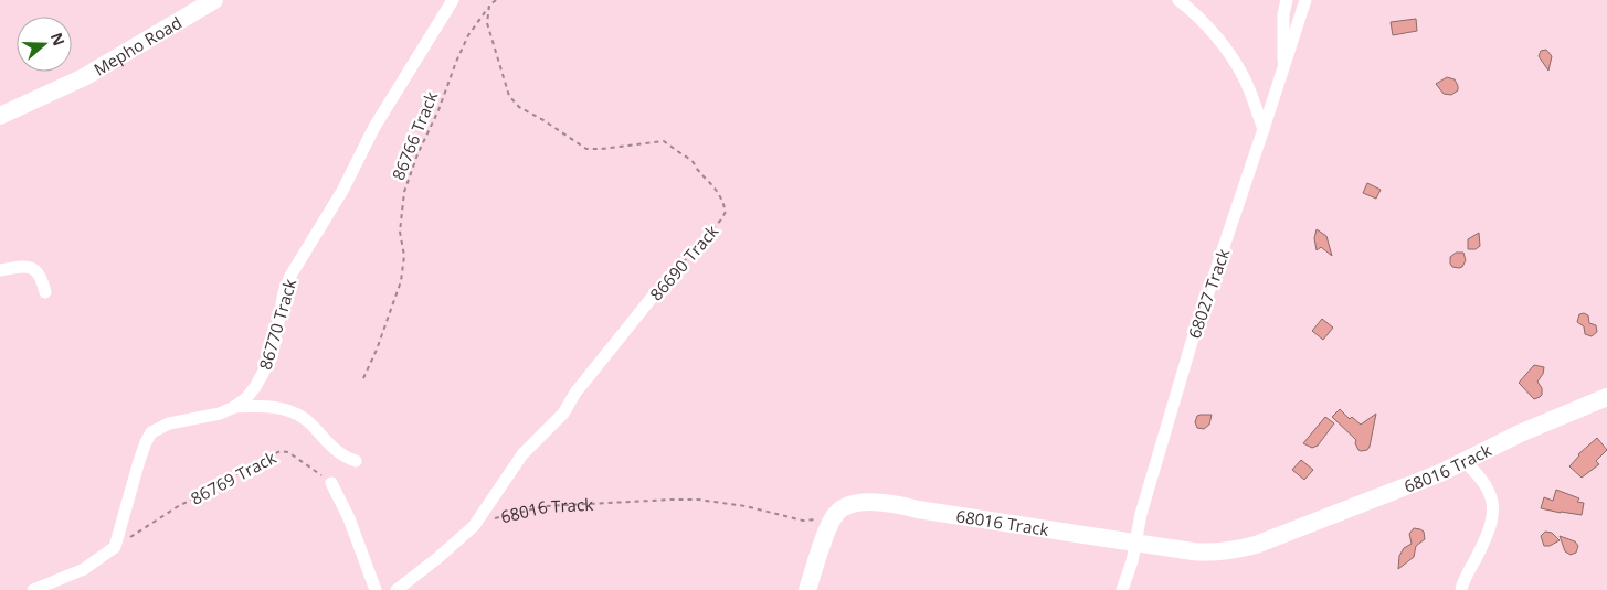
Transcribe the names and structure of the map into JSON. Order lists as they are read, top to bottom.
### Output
{
  "streets": {
    "street": [
      "Mepho Road",
      "86690 Track",
      "68027 Track",
      "86770 Track",
      "68016 Track"
    ],
    "path": ["86766 Track", "86769 Track"]
  },
  "crossings": [
    ["86766 Track", "86690 Track"],
    ["86690 Track", "68016 Track"],
    ["68027 Track", "68016 Track"],
    ["86770 Track", "86769 Track"]
  ],
  "north": "right"
}
